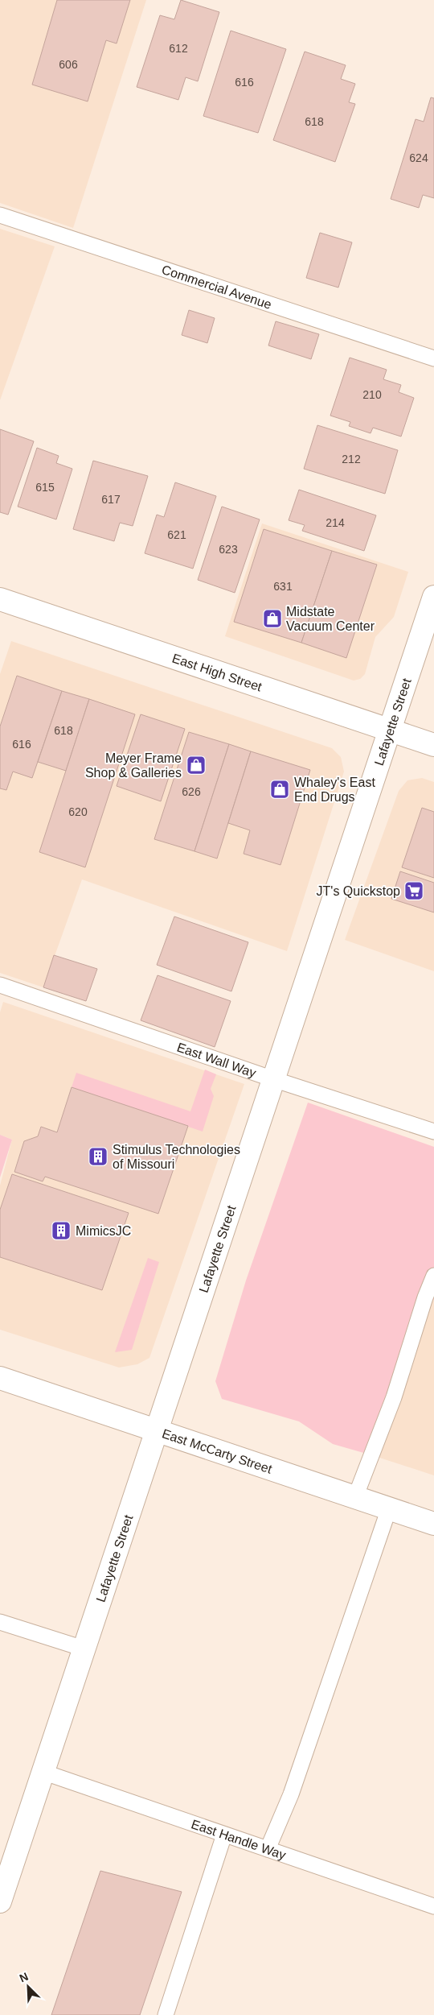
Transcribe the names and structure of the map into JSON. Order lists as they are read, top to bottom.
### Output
{
  "streets": {
    "main road": ["East High Street", "Lafayette Street", "East McCarty Street"],
    "lane": ["Commercial Avenue", "East Wall Way", "East Handle Way"]
  },
  "crossings": [
    ["East High Street", "Lafayette Street"],
    ["Lafayette Street", "East Wall Way"],
    ["Lafayette Street", "East McCarty Street"],
    ["Lafayette Street", "East Handle Way"]
  ],
  "places": {
    "shop": ["Midstate Vacuum Center", "Meyer Frame Shop & Galleries", "Whaley's East End Drugs"],
    "supermarket": ["JT's Quickstop"],
    "building": ["Stimulus Technologies of Missouri", "MimicsJC"]
  },
  "house_numbers": [
    "612",
    "606",
    "616",
    "618",
    "624",
    "210",
    "212",
    "615",
    "617",
    "214",
    "621",
    "623",
    "631",
    "618",
    "616",
    "626",
    "620"
  ],
  "north": "top left"
}
